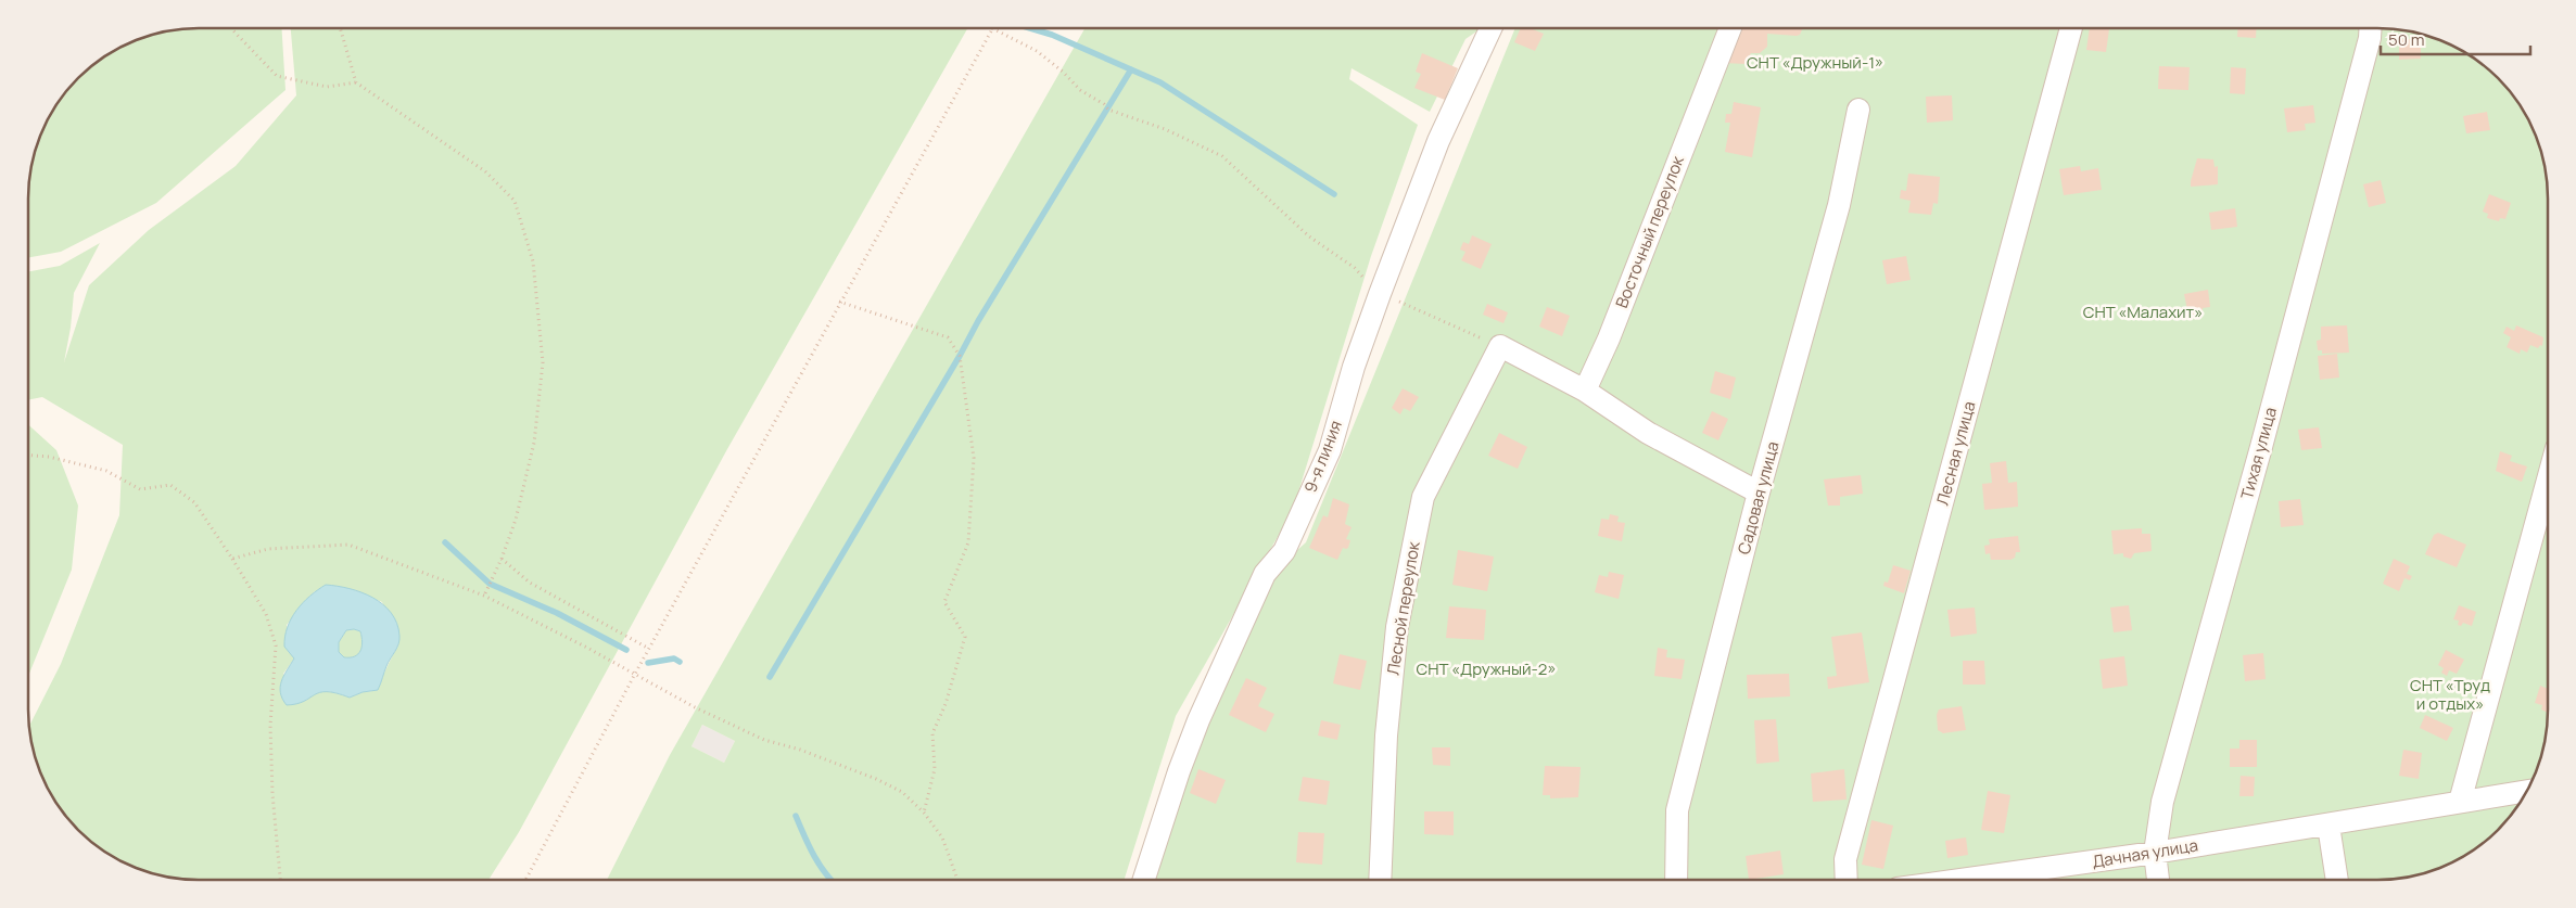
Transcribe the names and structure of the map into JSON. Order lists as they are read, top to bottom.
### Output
{
  "streets": {
    "street": [
      "Восточный переулок",
      "Лесная улица",
      "Тихая улица",
      "9-я линия",
      "Садовая улица",
      "Лесной переулок",
      "Дачная улица"
    ]
  },
  "crossings": [
    ["Тихая улица", "Дачная улица"]
  ],
  "parks": [
    "СНТ «Дружный-1»",
    "СНТ «Малахит»",
    "СНТ «Дружный-2»",
    "СНТ «Труд и отдых»"
  ],
  "scale_bar": "50 m"
}
